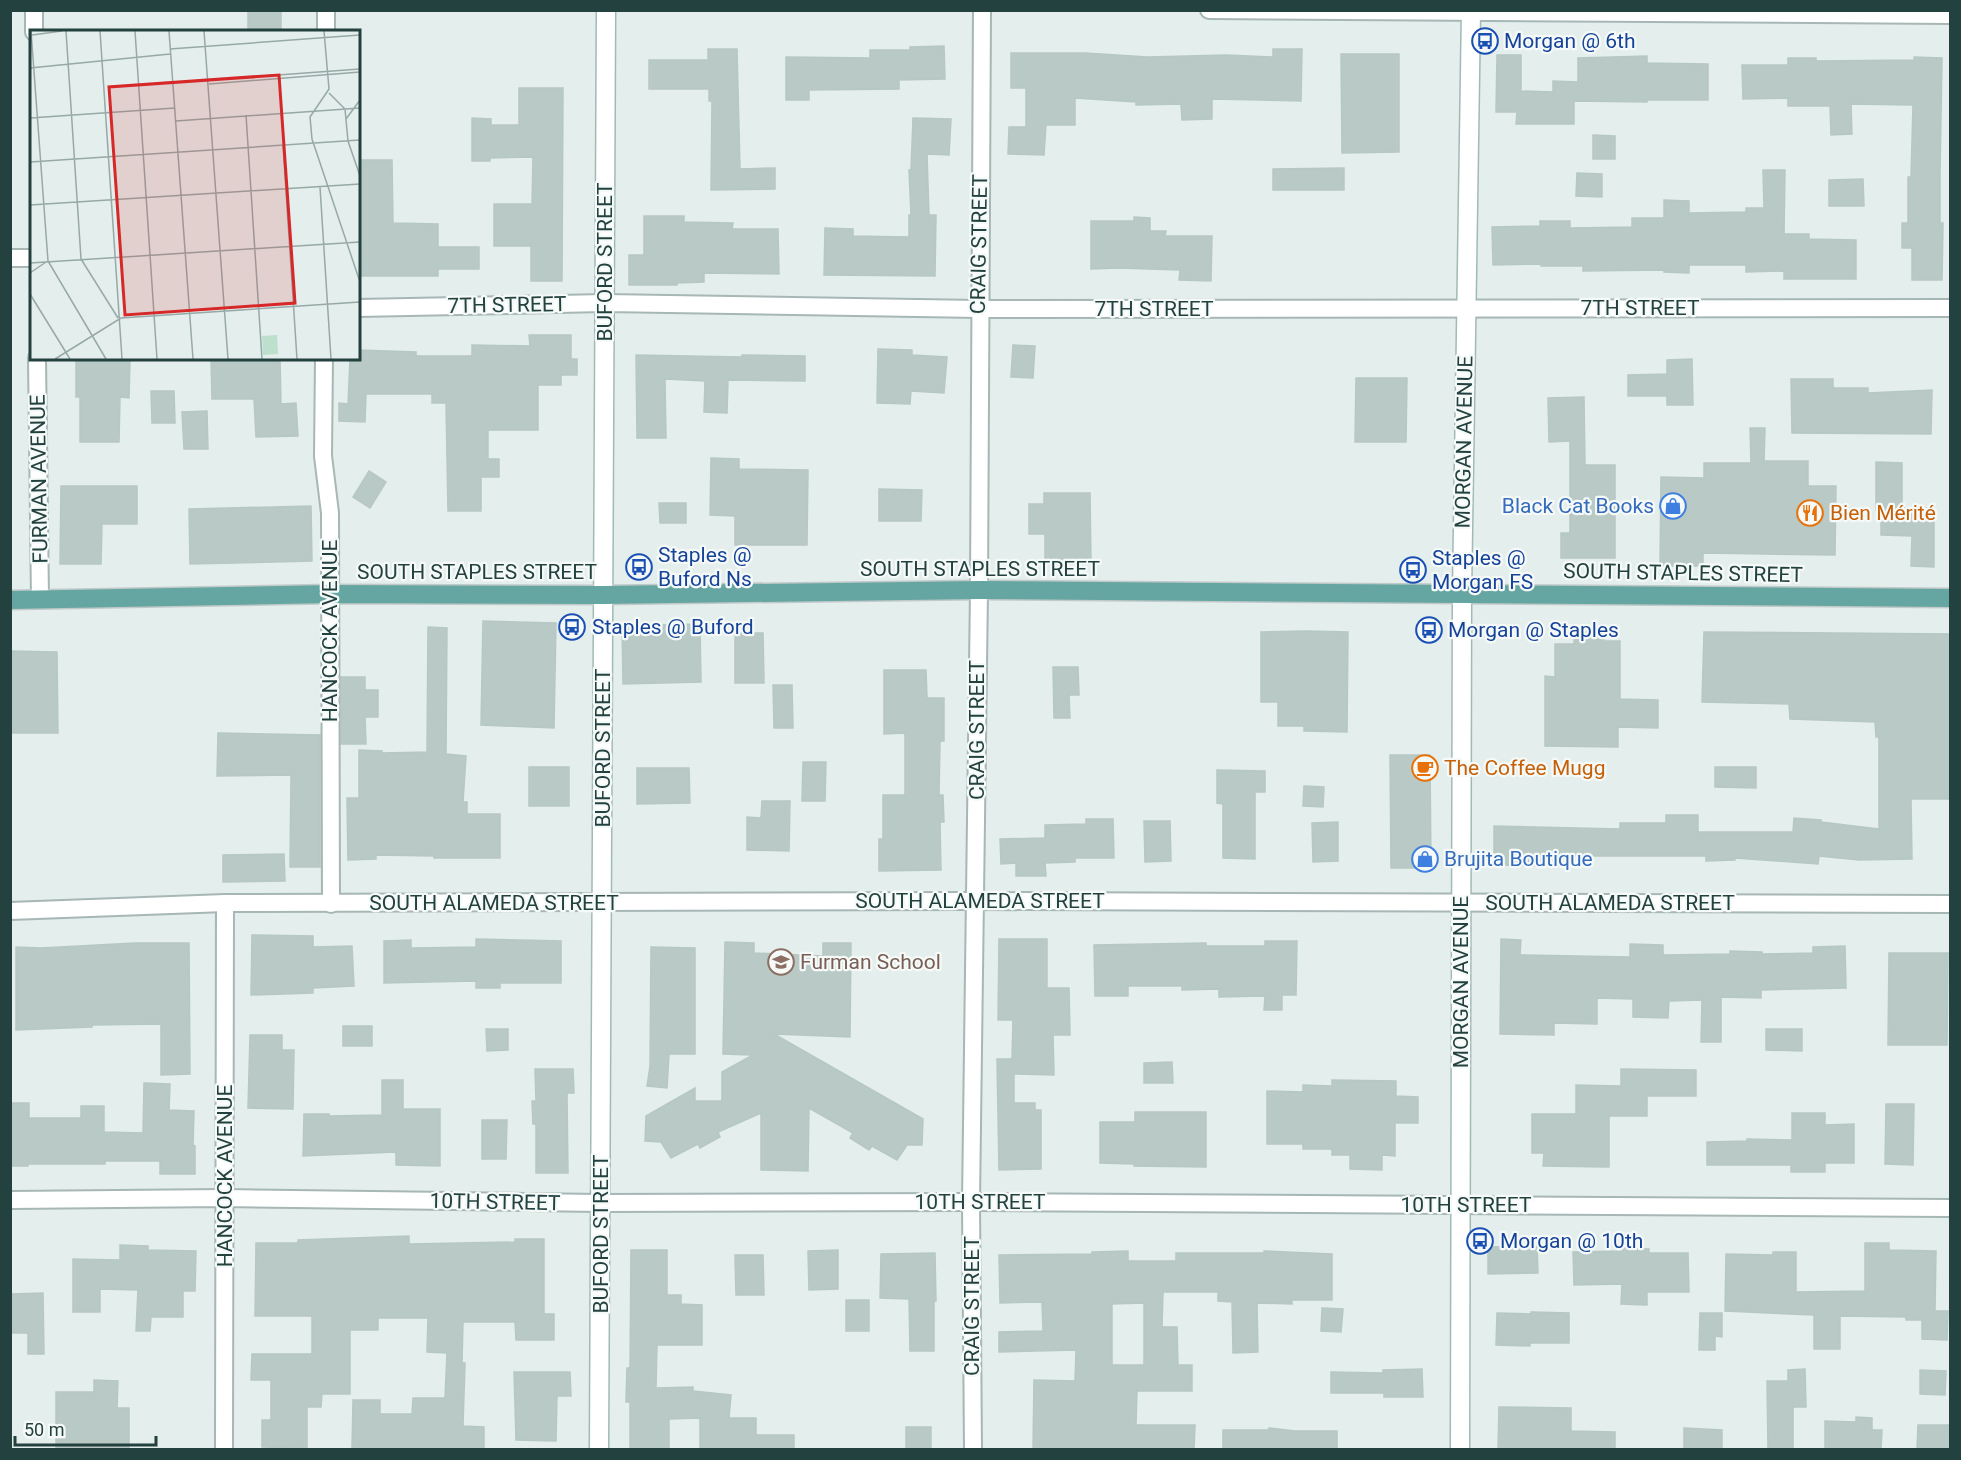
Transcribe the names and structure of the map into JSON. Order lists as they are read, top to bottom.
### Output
{
  "streets": {
    "main road": ["SOUTH STAPLES STREET"],
    "street": [
      "CRAIG STREET",
      "BUFORD STREET",
      "7TH STREET",
      "MORGAN AVENUE",
      "FURMAN AVENUE",
      "HANCOCK AVENUE",
      "SOUTH ALAMEDA STREET",
      "10TH STREET"
    ]
  },
  "crossings": [
    ["CRAIG STREET", "7TH STREET"],
    ["CRAIG STREET", "SOUTH STAPLES STREET"],
    ["CRAIG STREET", "SOUTH ALAMEDA STREET"],
    ["CRAIG STREET", "10TH STREET"],
    ["BUFORD STREET", "7TH STREET"],
    ["BUFORD STREET", "SOUTH STAPLES STREET"],
    ["BUFORD STREET", "SOUTH ALAMEDA STREET"],
    ["BUFORD STREET", "10TH STREET"],
    ["7TH STREET", "MORGAN AVENUE"],
    ["MORGAN AVENUE", "SOUTH STAPLES STREET"],
    ["MORGAN AVENUE", "SOUTH ALAMEDA STREET"],
    ["MORGAN AVENUE", "10TH STREET"],
    ["FURMAN AVENUE", "SOUTH STAPLES STREET"],
    ["SOUTH STAPLES STREET", "HANCOCK AVENUE"],
    ["HANCOCK AVENUE", "SOUTH ALAMEDA STREET"],
    ["HANCOCK AVENUE", "10TH STREET"]
  ],
  "places": {
    "bus stop": [
      "Morgan @ 6th",
      "Staples @ Buford Ns",
      "Staples @ Morgan FS",
      "Staples @ Buford",
      "Morgan @ Staples",
      "Morgan @ 10th"
    ],
    "shop": ["Black Cat Books", "Brujita Boutique"],
    "restaurant": ["Bien Mérité"],
    "cafe": ["The Coffee Mugg"],
    "school or university": ["Furman School"]
  },
  "scale_bar": "50 m"
}
